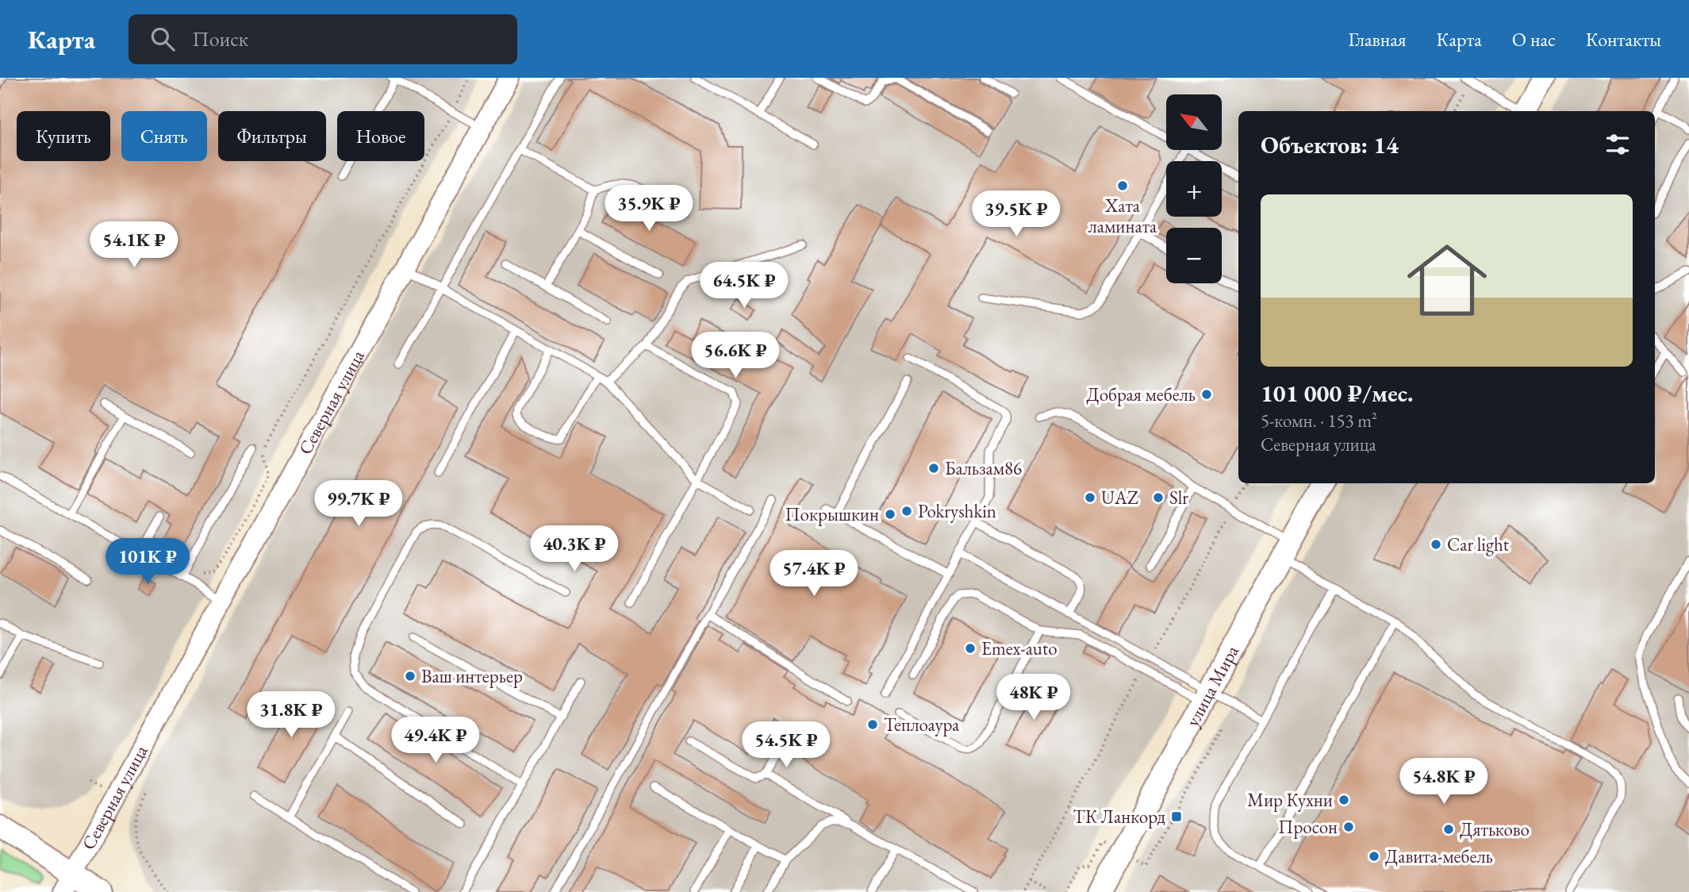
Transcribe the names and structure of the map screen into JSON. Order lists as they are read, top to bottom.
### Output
{
  "streets": {
    "main road": ["Северная улица", "улица Мира"]
  },
  "places": {
    "other": [
      "Хата ламината",
      "Добрая мебель",
      "Бальзам86",
      "UAZ",
      "Slr",
      "Pokryshkin",
      "Покрышкин",
      "Car light",
      "Emex-auto",
      "Ваш интерьер",
      "Теплоаура",
      "Мир Кухни",
      "Просон",
      "Дятьково",
      "Давита-мебель"
    ],
    "transit": ["ТК Ланкорд"]
  },
  "north": "top left",
  "page": {
    "header": "Карта",
    "search": "Поиск",
    "nav": [
      "Главная",
      "Карта",
      "О нас",
      "Контакты"
    ],
    "map_buttons": ["+", "−"],
    "chip": [
      "Купить",
      "Снять",
      "Фильтры",
      "Новое"
    ],
    "heading": "Объектов: 14",
    "list": [
      {
        "name": "101 000 ₽/мес.",
        "note": "5-комн. · 153 m² · Северная улица"
      }
    ],
    "price": [
      "35.9K ₽",
      "39.5K ₽",
      "54.1K ₽",
      "64.5K ₽",
      "56.6K ₽",
      "99.7K ₽",
      "40.3K ₽",
      "101K ₽",
      "57.4K ₽",
      "48K ₽",
      "31.8K ₽",
      "49.4K ₽",
      "54.5K ₽",
      "54.8K ₽"
    ]
  }
}
